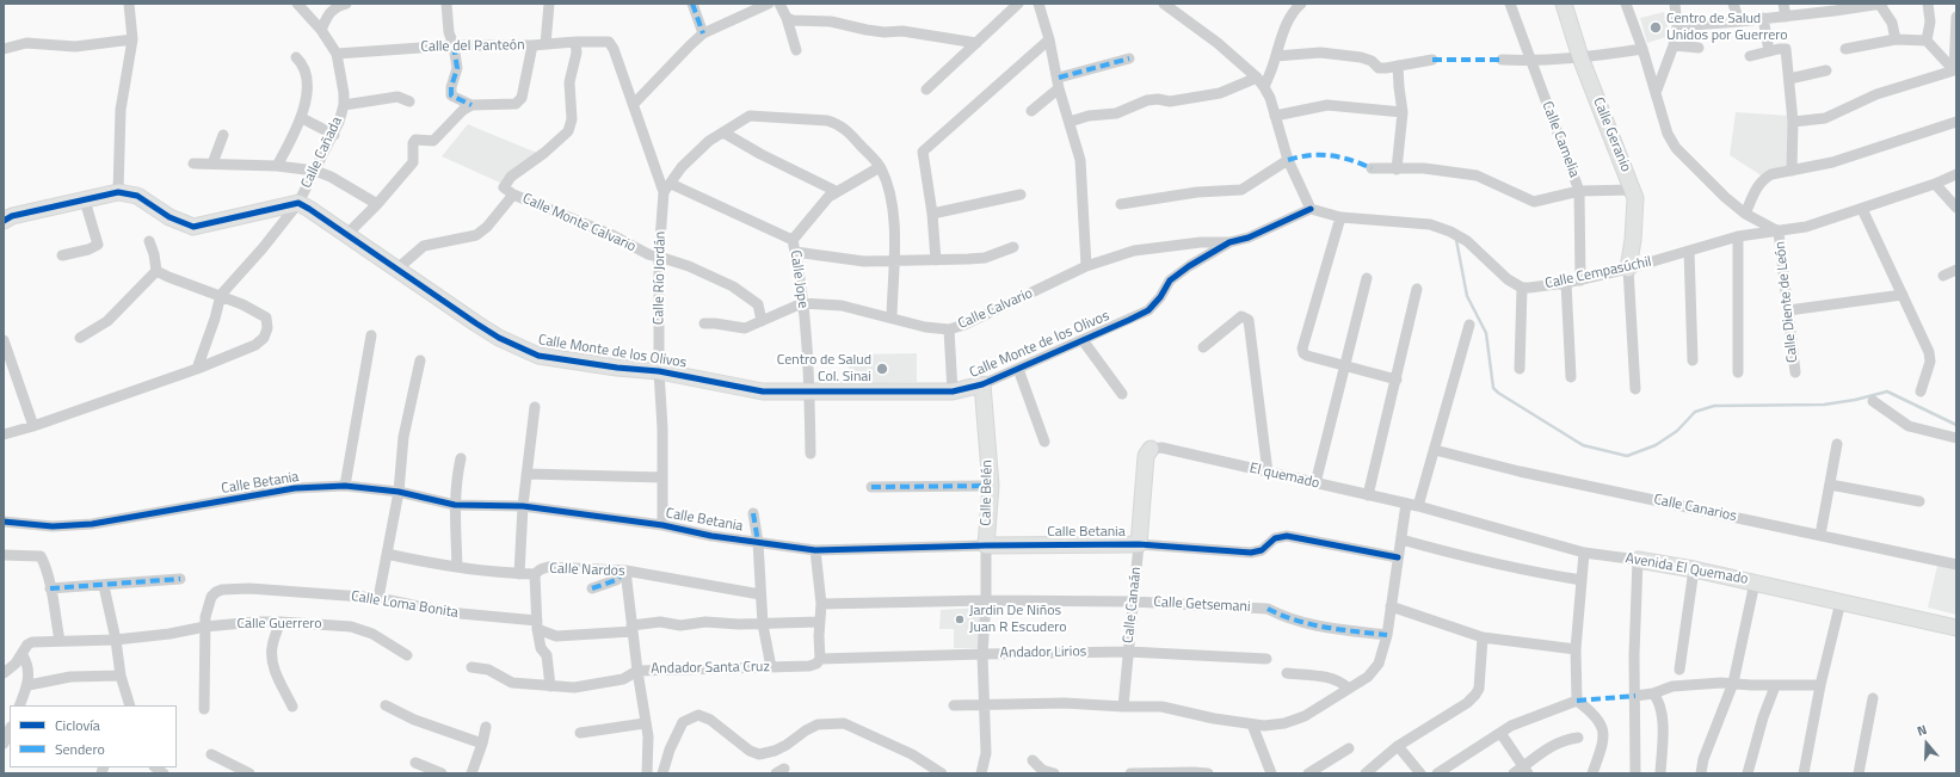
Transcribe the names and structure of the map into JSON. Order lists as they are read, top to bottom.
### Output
{
  "streets": {
    "street": [
      "Calle del Panteón",
      "Calle Geranio",
      "Calle Camelia",
      "Calle Cañada",
      "Calle Monte Calvario",
      "Calle Cempasúchil",
      "Calle Río Jordán",
      "Calle Jope",
      "Calle Diente de León",
      "Calle Calvario",
      "Calle Monte de los Olivos",
      "El quemado",
      "Calle Betania",
      "Calle Belén",
      "Calle Canarios",
      "Avenida El Quemado",
      "Calle Nardos",
      "Calle Loma Bonita",
      "Calle Canaán",
      "Calle Getsemani",
      "Calle Guerrero",
      "Andador Lirios",
      "Andador Santa Cruz"
    ]
  },
  "crossings": [
    ["Calle del Panteón", "Calle Cañada"],
    ["Calle del Panteón", "Calle Río Jordán"],
    ["Calle Geranio", "Calle Cempasúchil"],
    ["Calle Camelia", "Calle Cempasúchil"],
    ["Calle Cañada", "Calle Monte de los Olivos"],
    ["Calle Monte Calvario", "Calle Río Jordán"],
    ["Calle Monte Calvario", "Calle Calvario"],
    ["Calle Cempasúchil", "Calle Diente de León"],
    ["Calle Río Jordán", "Calle Jope"],
    ["Calle Río Jordán", "Calle Monte de los Olivos"],
    ["Calle Río Jordán", "Calle Betania"],
    ["Calle Jope", "Calle Calvario"],
    ["Calle Jope", "Calle Monte de los Olivos"],
    ["Calle Calvario", "Calle Monte de los Olivos"],
    ["Calle Monte de los Olivos", "Calle Belén"],
    ["El quemado", "Avenida El Quemado"],
    ["El quemado", "Calle Canaán"],
    ["Calle Betania", "Calle Belén"],
    ["Calle Betania", "Calle Canaán"],
    ["Calle Belén", "Calle Getsemani"],
    ["Calle Belén", "Andador Lirios"],
    ["Calle Loma Bonita", "Calle Guerrero"],
    ["Calle Canaán", "Calle Getsemani"],
    ["Calle Canaán", "Andador Lirios"],
    ["Andador Lirios", "Andador Santa Cruz"]
  ],
  "places": ["Centro de Salud Unidos por Guerrero", "Centro de Salud Col. Sinai", "Jardin De Niños Juan R Escudero"],
  "legend": ["Ciclovía", "Sendero"],
  "north": "top"
}
